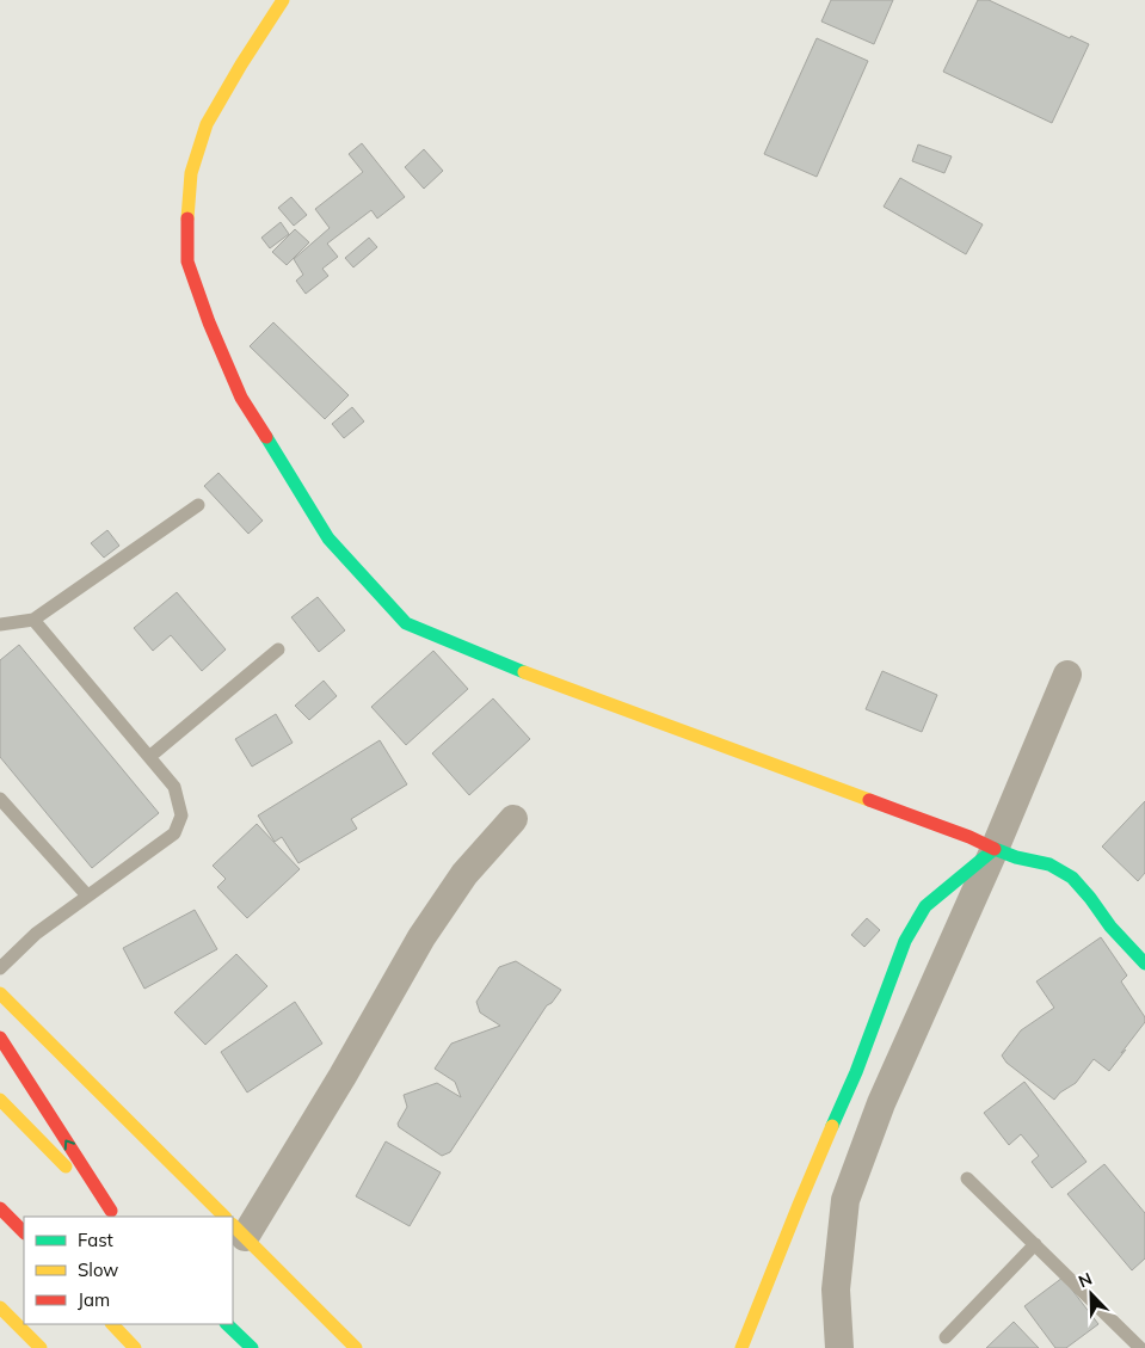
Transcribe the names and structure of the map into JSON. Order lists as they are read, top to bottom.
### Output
{
  "legend": ["Fast", "Slow", "Jam"],
  "north": "top left"
}
